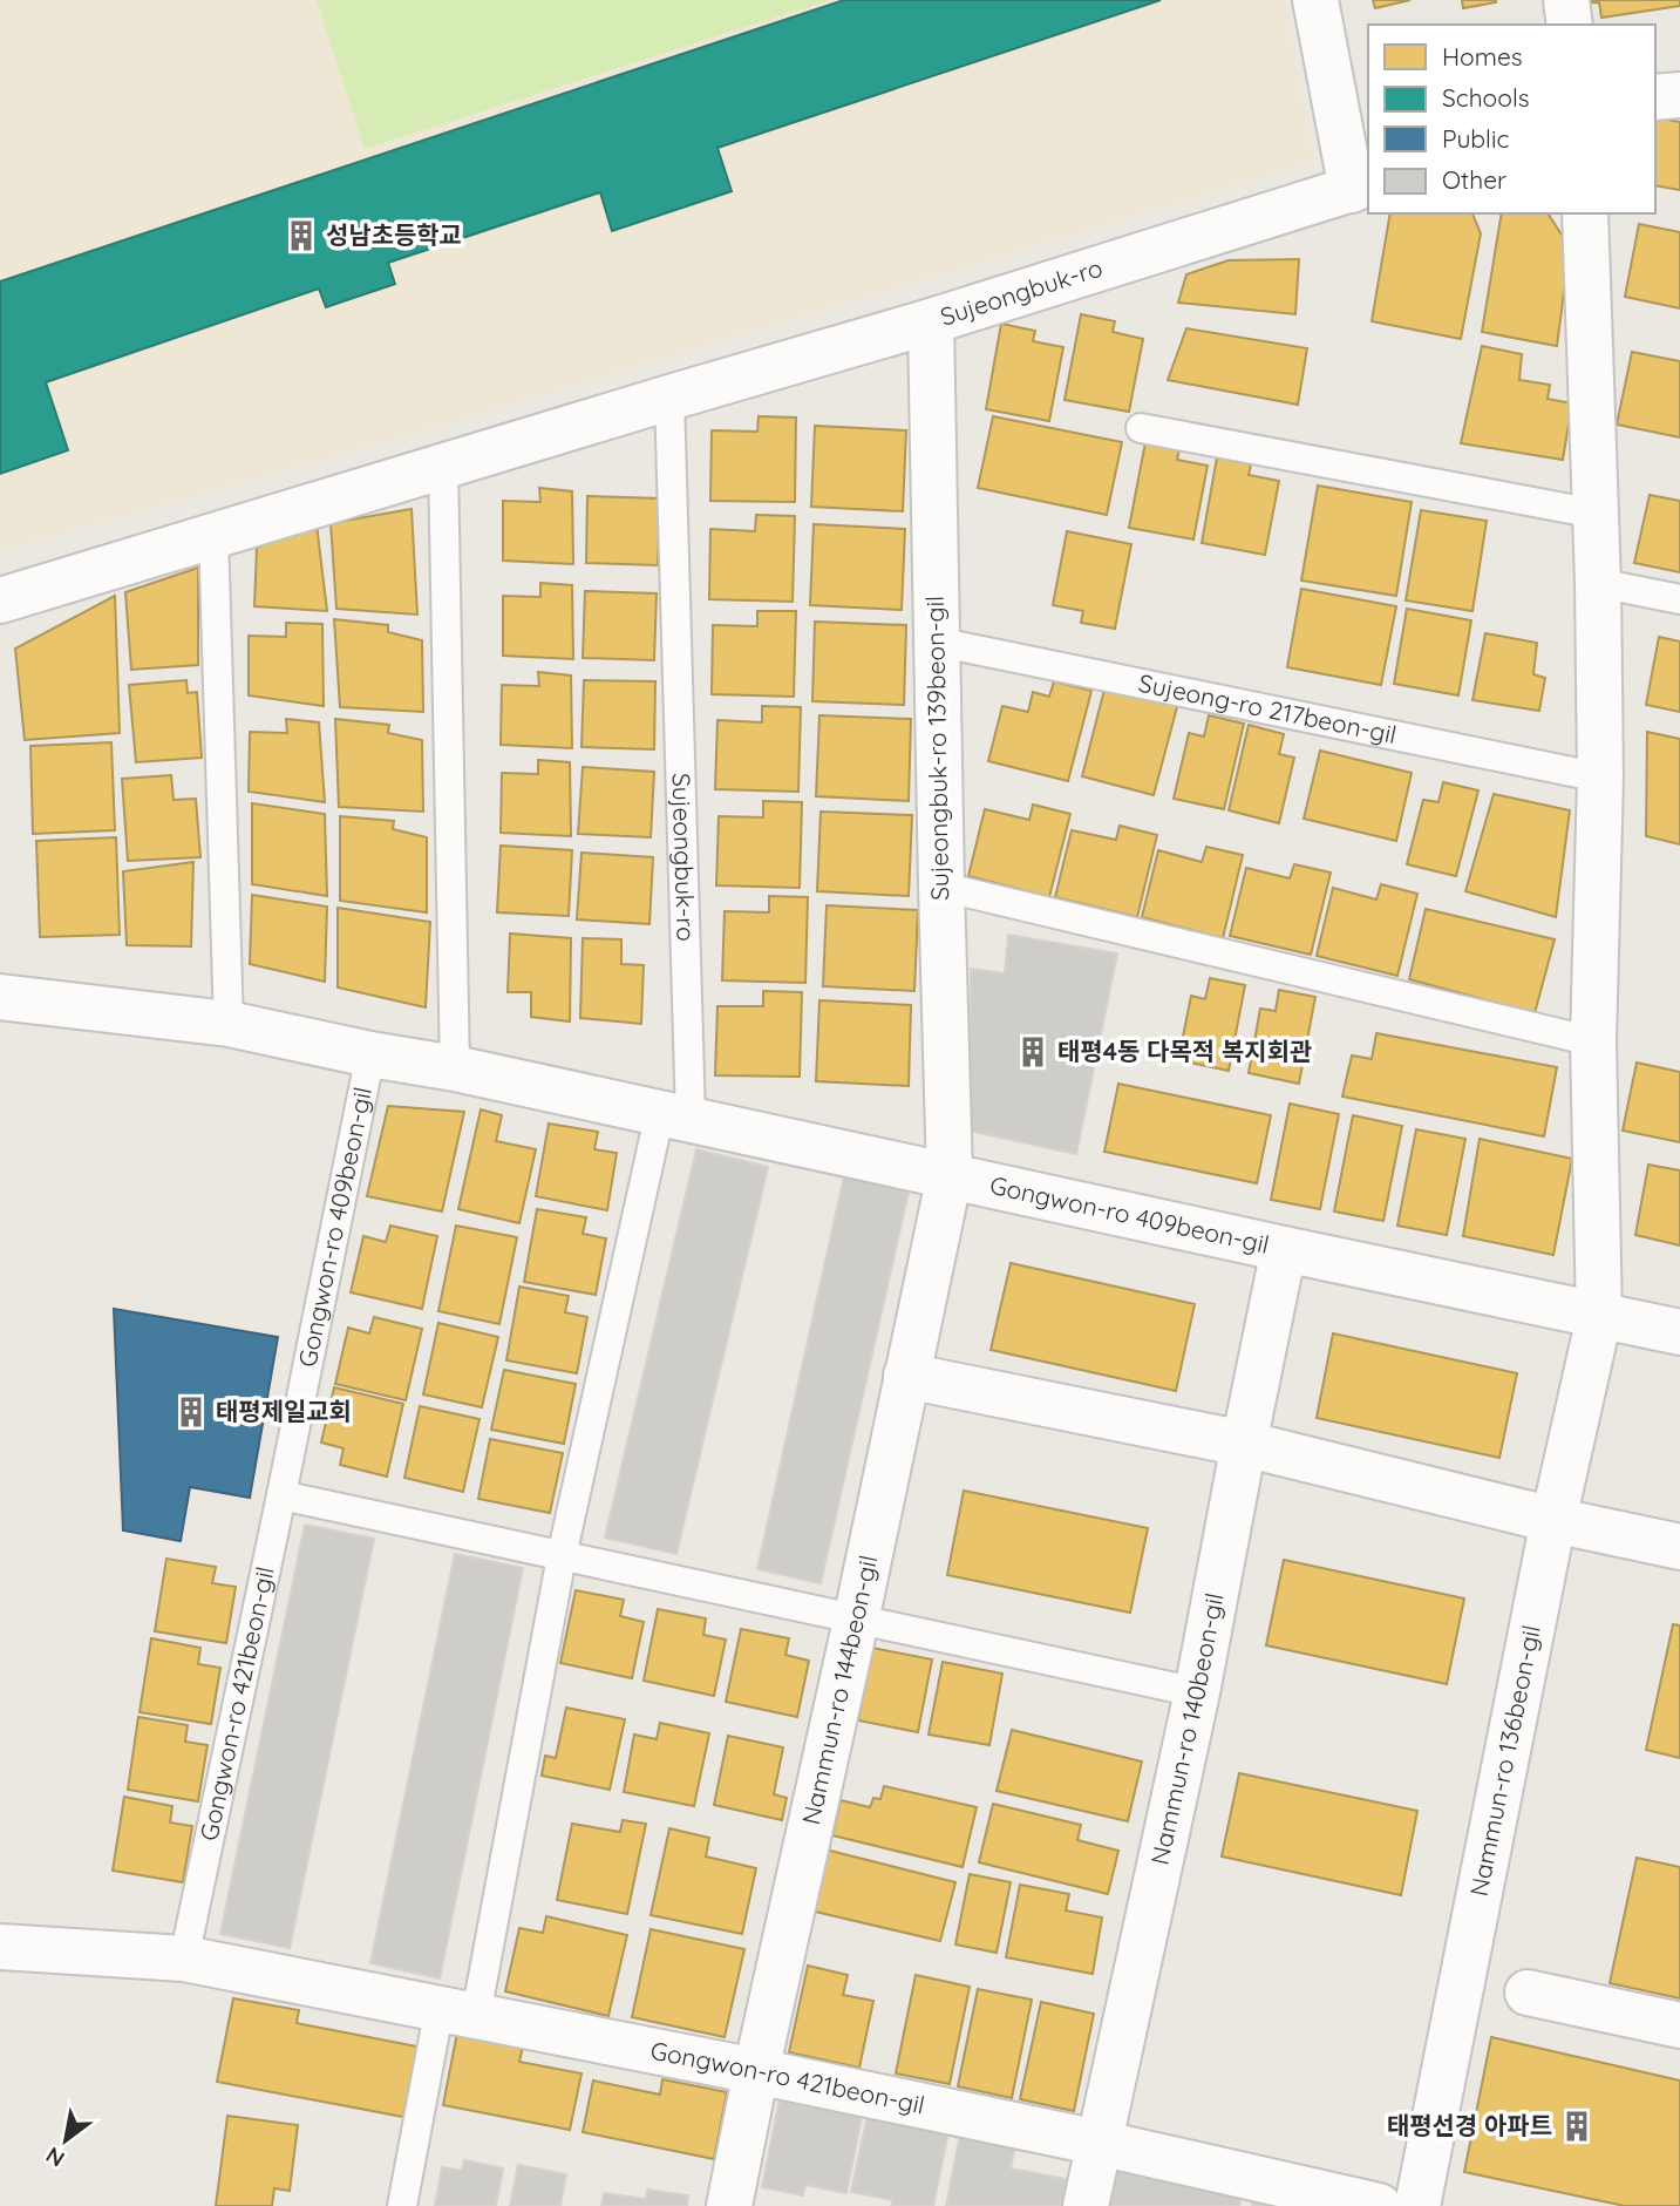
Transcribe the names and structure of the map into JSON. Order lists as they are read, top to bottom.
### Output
{
  "streets": {
    "street": [
      "Sujeongbuk-ro",
      "Sujeongbuk-ro 139beon-gil",
      "Gongwon-ro 409beon-gil",
      "Nammun-ro 144beon-gil",
      "Gongwon-ro 421beon-gil",
      "Nammun-ro 140beon-gil",
      "Nammun-ro 136beon-gil"
    ],
    "lane": ["Sujeong-ro 217beon-gil"]
  },
  "crossings": [
    ["Sujeongbuk-ro", "Sujeongbuk-ro 139beon-gil"],
    ["Sujeongbuk-ro", "Gongwon-ro 409beon-gil"],
    ["Sujeong-ro 217beon-gil", "Sujeongbuk-ro 139beon-gil"],
    ["Sujeongbuk-ro 139beon-gil", "Gongwon-ro 409beon-gil"],
    ["Sujeongbuk-ro 139beon-gil", "Nammun-ro 144beon-gil"],
    ["Gongwon-ro 409beon-gil", "Nammun-ro 144beon-gil"],
    ["Gongwon-ro 409beon-gil", "Gongwon-ro 421beon-gil"],
    ["Gongwon-ro 409beon-gil", "Nammun-ro 140beon-gil"],
    ["Gongwon-ro 409beon-gil", "Nammun-ro 136beon-gil"],
    ["Nammun-ro 144beon-gil", "Gongwon-ro 421beon-gil"],
    ["Gongwon-ro 421beon-gil", "Nammun-ro 140beon-gil"]
  ],
  "places": {
    "building": [
      "성남초등학교",
      "태평4동 다목적 복지회관",
      "태평제일교회",
      "태평선경 아파트"
    ]
  },
  "legend": [
    "Homes",
    "Schools",
    "Public",
    "Other"
  ],
  "north": "bottom left"
}
